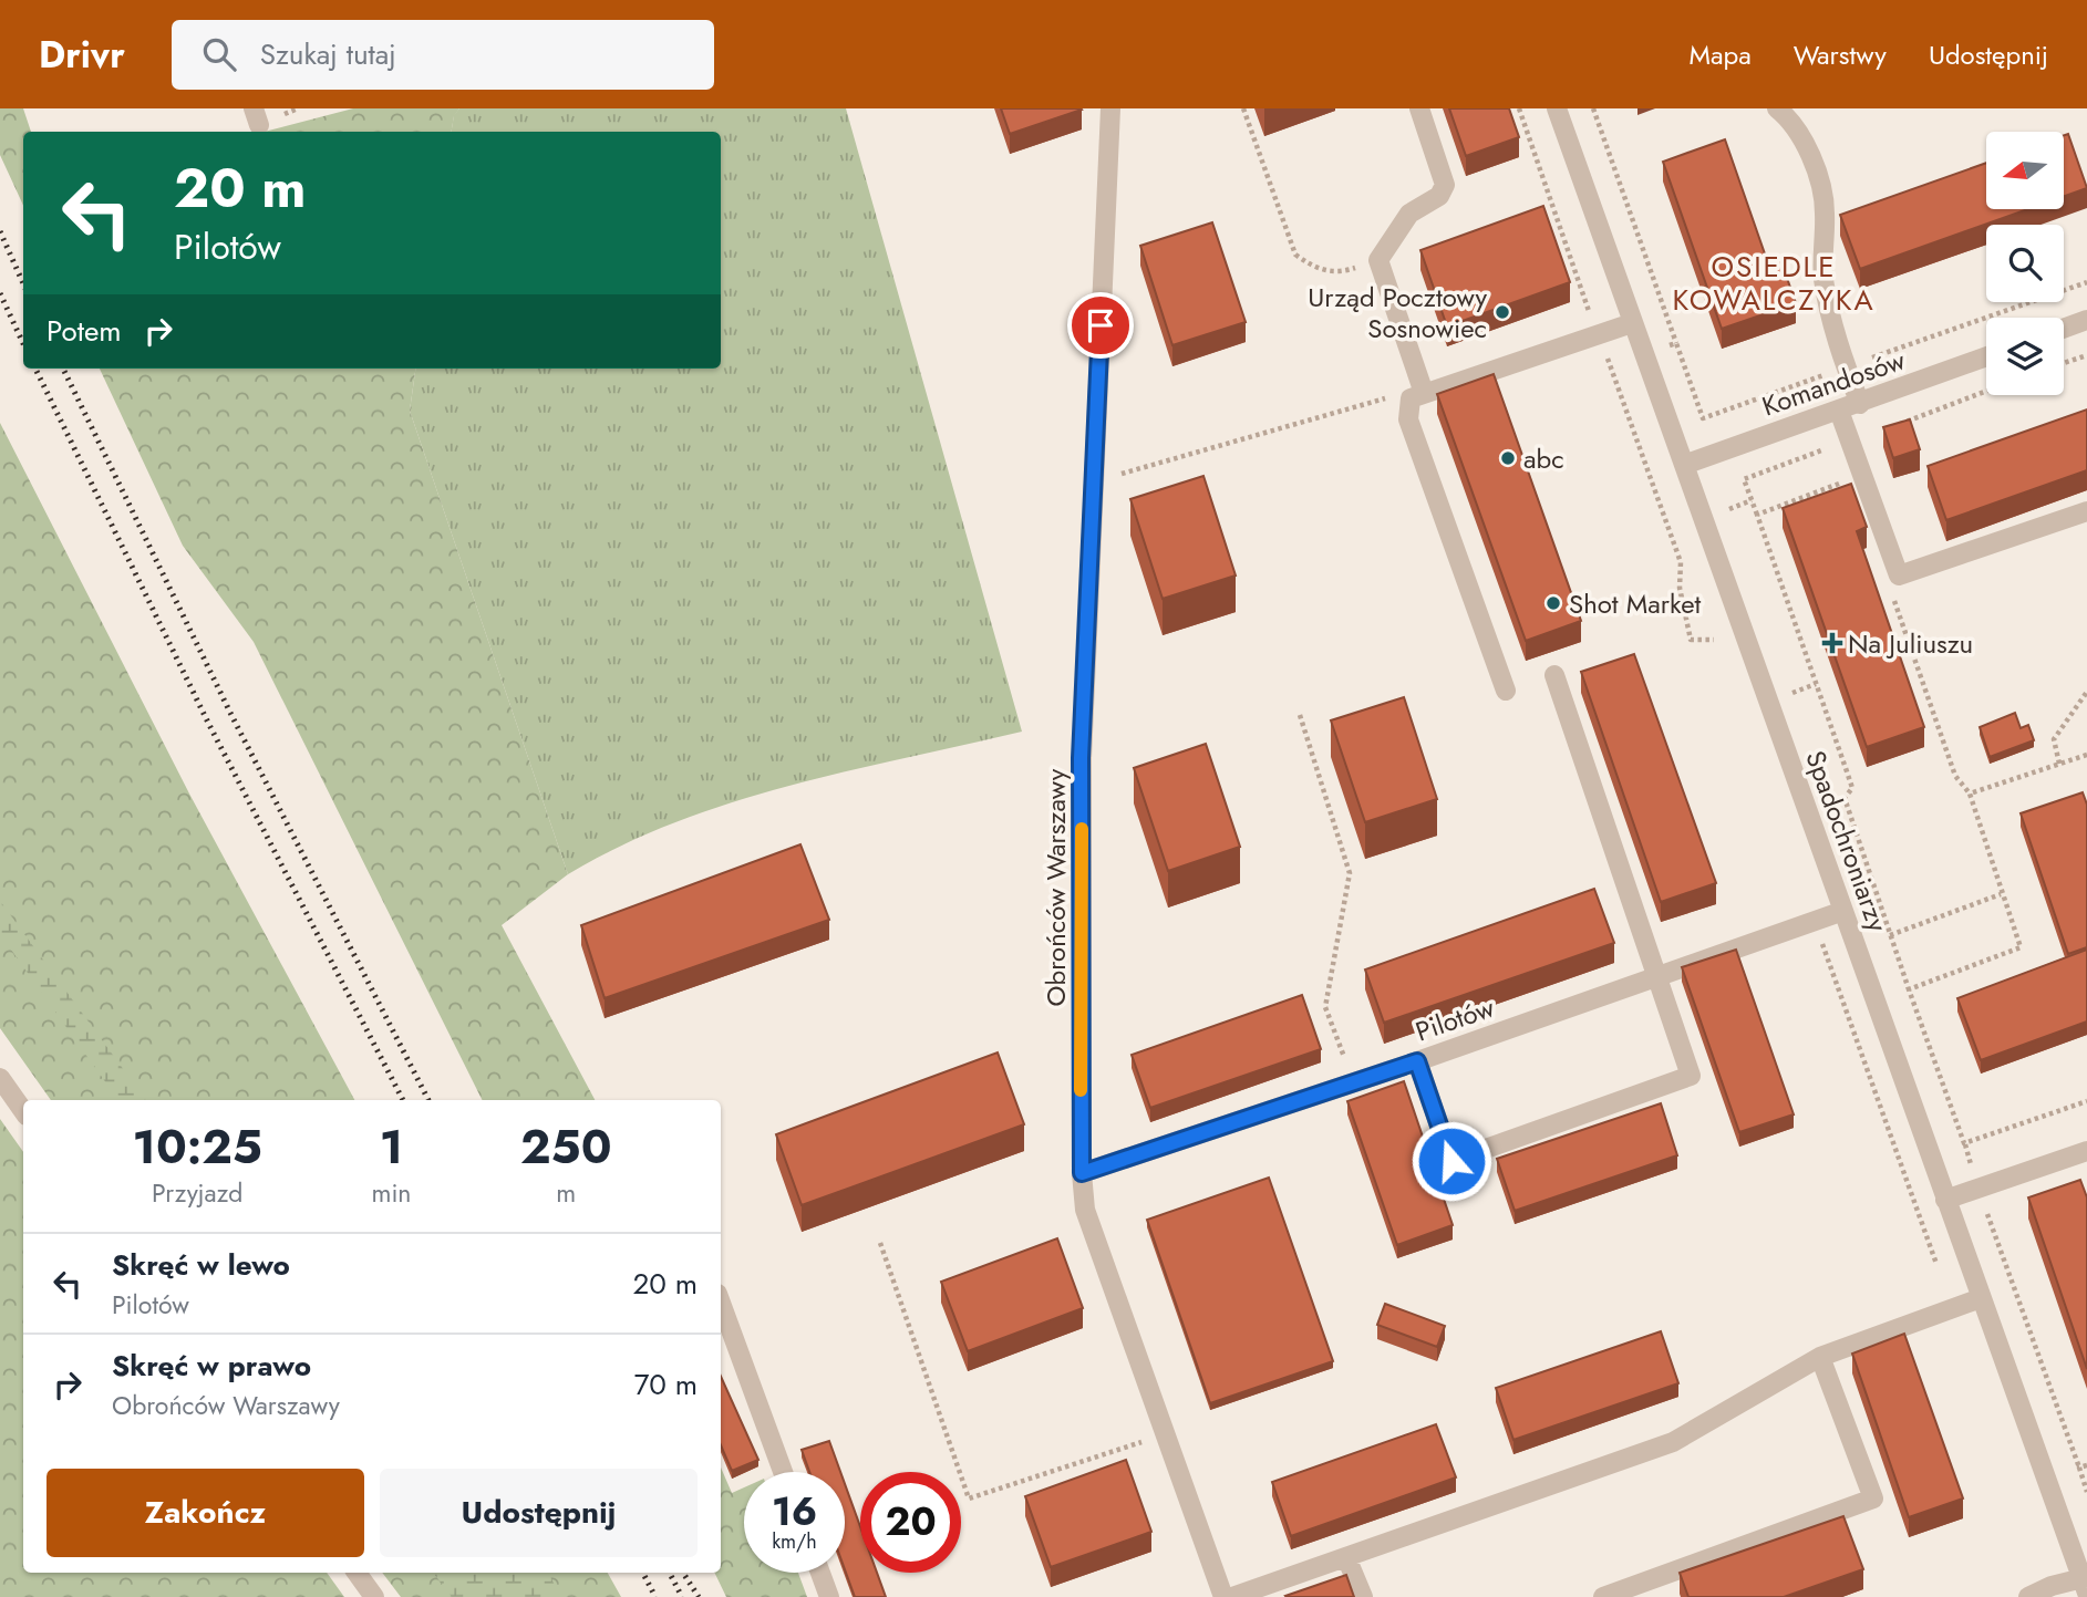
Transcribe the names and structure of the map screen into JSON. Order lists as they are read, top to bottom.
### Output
{
  "streets": {
    "street": [
      "Komandosów",
      "Spadochroniarzy",
      "Obrońców Warszawy",
      "Pilotów"
    ]
  },
  "crossings": [
    ["Komandosów", "Spadochroniarzy"],
    ["Spadochroniarzy", "Pilotów"],
    ["Obrońców Warszawy", "Pilotów"]
  ],
  "districts": ["OSIEDLE KOWALCZYKA"],
  "places": {
    "other": ["Urząd Pocztowy Sosnowiec", "abc", "Shot Market"],
    "health": ["Na Juliuszu"]
  },
  "north": "left",
  "page": {
    "header": "Drivr",
    "search": "Szukaj tutaj",
    "nav": ["Mapa", "Warstwy", "Udostępnij"],
    "turn": ["20 m", "Pilotów"],
    "then": "Potem",
    "eta": [
      "10:25",
      "Przyjazd",
      "1",
      "min",
      "250",
      "m"
    ],
    "list": [
      {
        "name": "Skręć w lewo",
        "note": "Pilotów",
        "value": "20 m"
      },
      {
        "name": "Skręć w prawo",
        "note": "Obrońców Warszawy",
        "value": "70 m"
      }
    ],
    "buttons": ["Zakończ", "Udostępnij"],
    "speed": "16 km/h",
    "limit": "20"
  }
}
